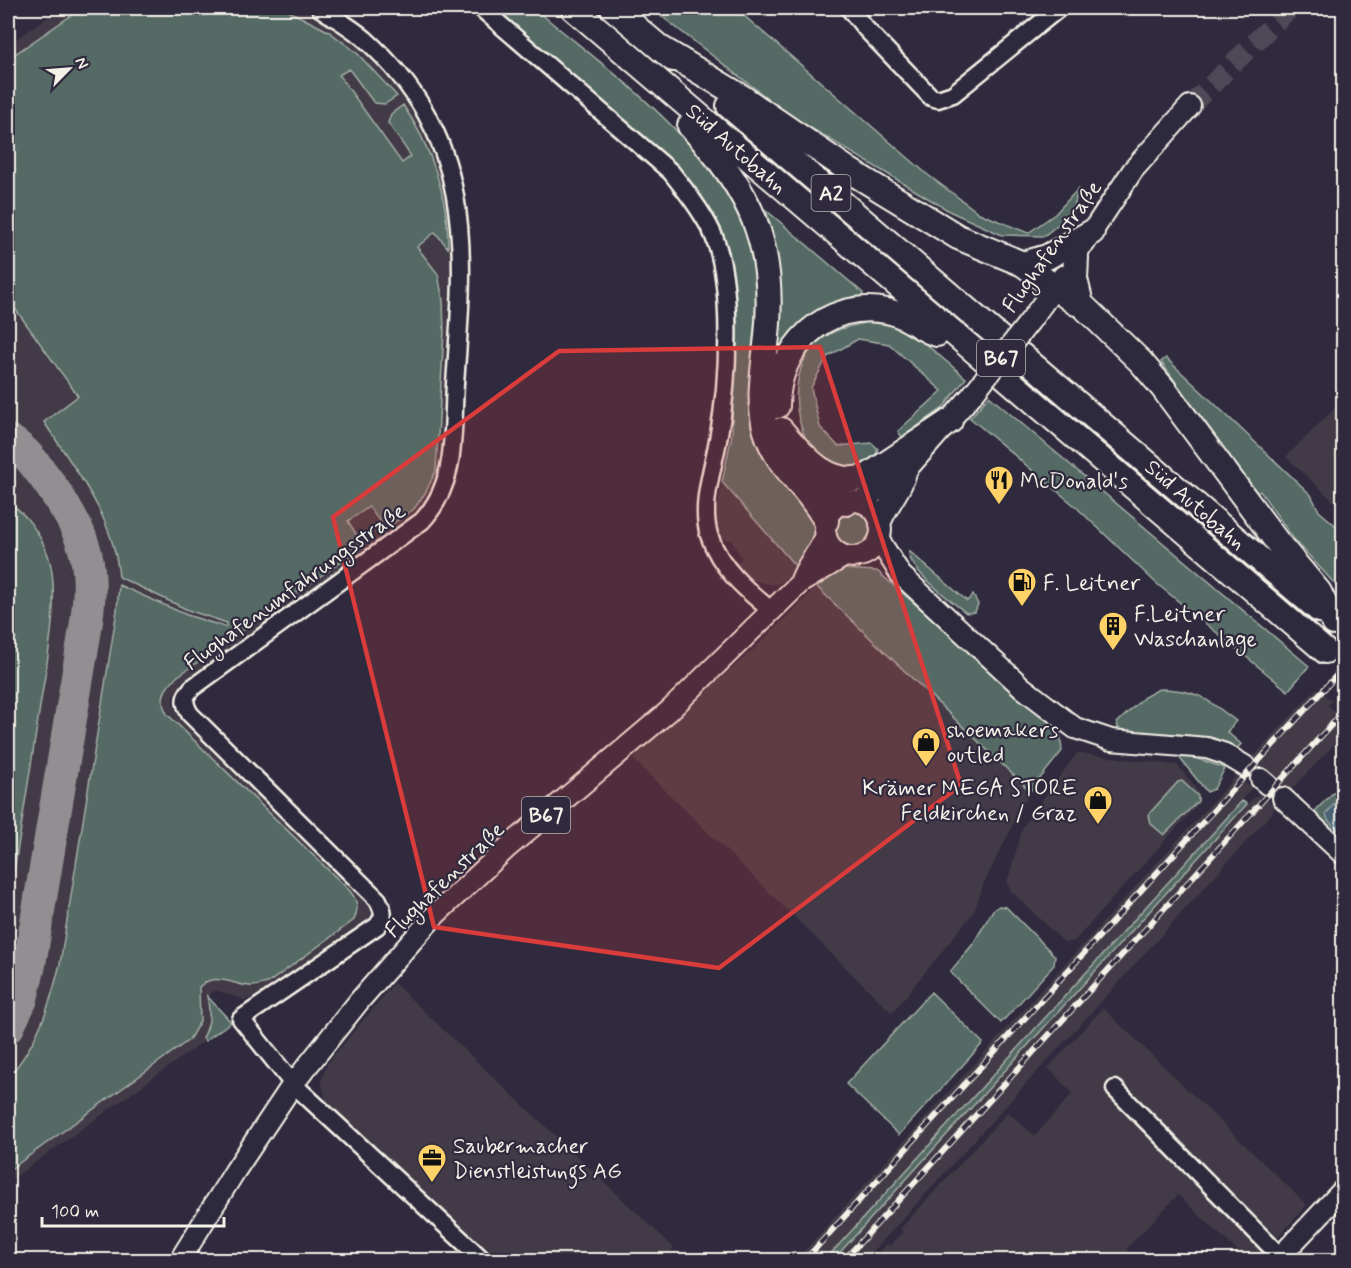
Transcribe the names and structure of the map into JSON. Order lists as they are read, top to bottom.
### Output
{
  "streets": {
    "highway": ["Süd Autobahn", "A2"],
    "main road": ["Flughafenstraße", "B67"],
    "street": ["Flughafenumfahrungsstraße"]
  },
  "crossings": [
    ["Flughafenstraße", "Flughafenumfahrungsstraße"]
  ],
  "places": {
    "restaurant": ["McDonald's"],
    "fuel station": ["F. Leitner"],
    "building": ["F.Leitner Waschanlage"],
    "shop": ["shoemakers outled", "Krämer MEGA STORE Feldkirchen / Graz"],
    "office": ["Saubermacher Dienstleistungs AG"]
  },
  "scale_bar": "100 m",
  "north": "top right"
}
